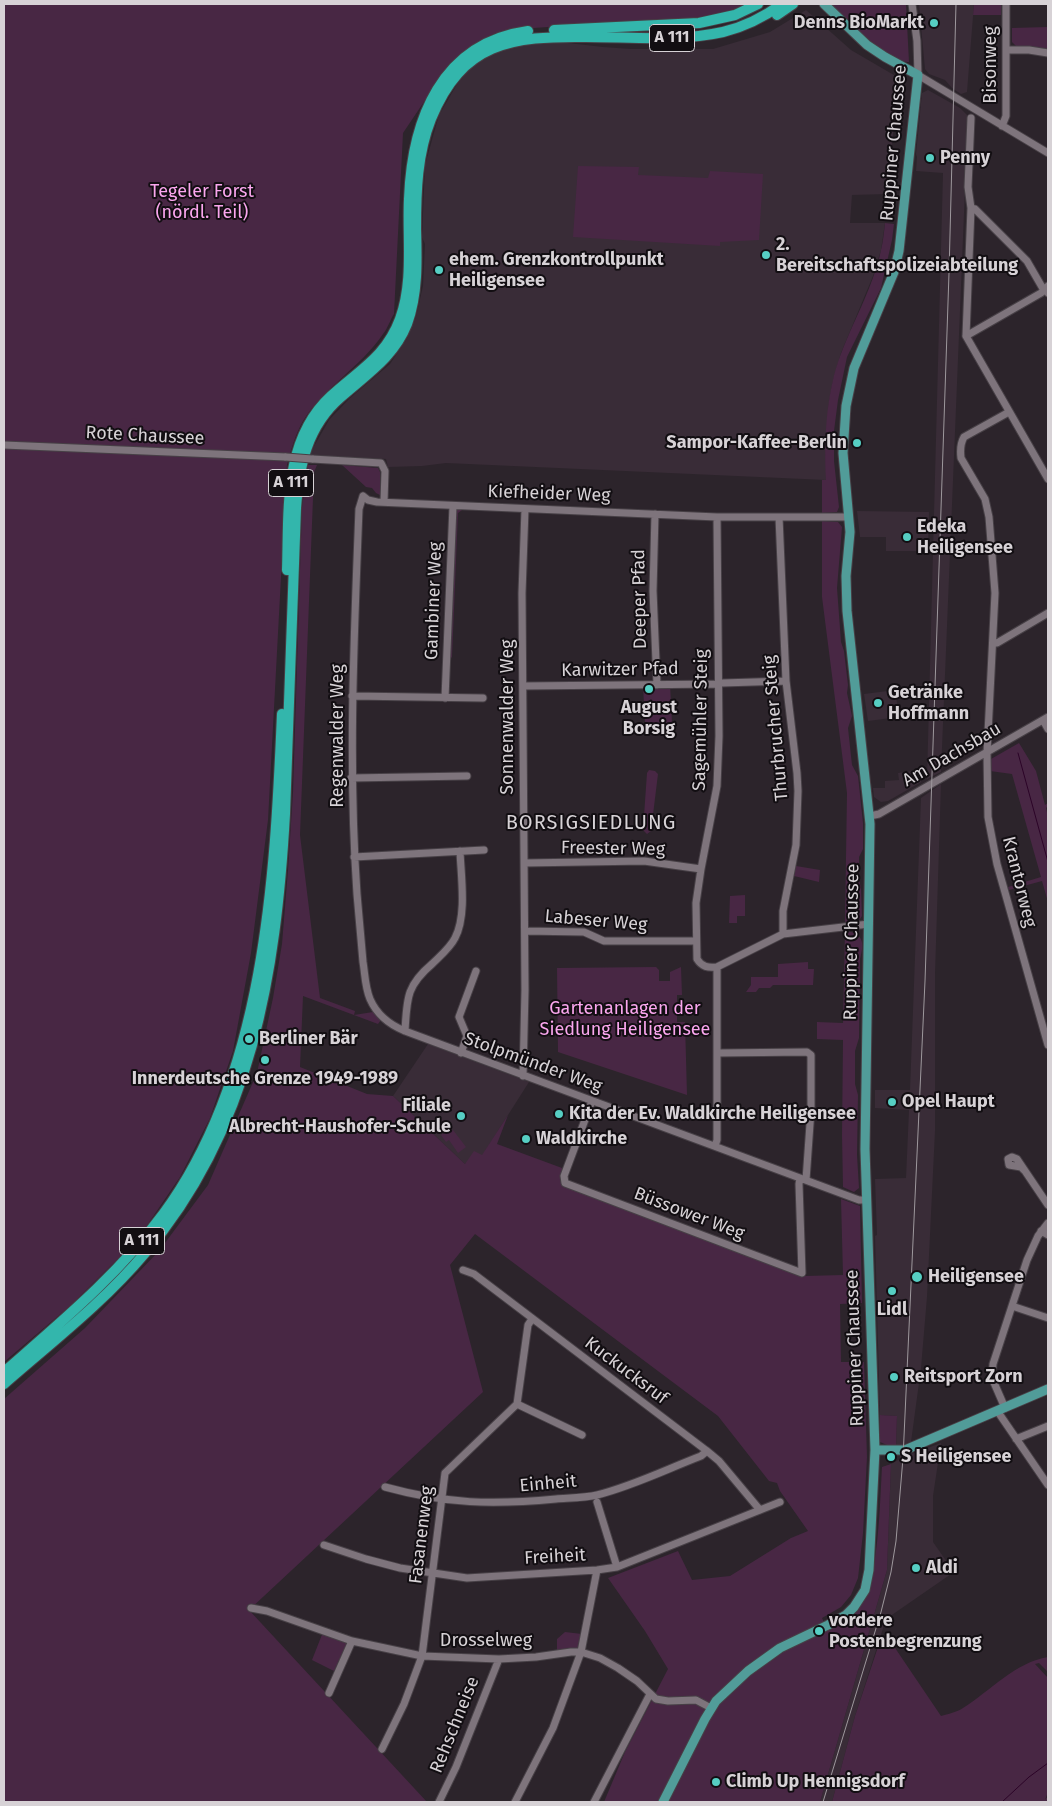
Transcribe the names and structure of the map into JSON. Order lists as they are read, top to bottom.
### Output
{
  "streets": {
    "highway": ["A 111"],
    "main road": ["Ruppiner Chaussee"],
    "street": [
      "Bisonweg",
      "Rote Chaussee",
      "Kiefheider Weg",
      "Deeper Pfad",
      "Gambiner Weg",
      "Karwitzer Pfad",
      "Sonnenwalder Weg",
      "Sagemühler Steig",
      "Thurbrucher Steig",
      "Regenwalder Weg",
      "Am Dachsbau",
      "Freester Weg",
      "Krantorweg",
      "Labeser Weg",
      "Stolpmünder Weg",
      "Büssower Weg",
      "Kuckucksruf",
      "Einheit",
      "Fasanenweg",
      "Freiheit",
      "Drosselweg",
      "Rehschneise"
    ]
  },
  "crossings": [
    ["Ruppiner Chaussee", "Kiefheider Weg"],
    ["Ruppiner Chaussee", "Am Dachsbau"],
    ["Ruppiner Chaussee", "Stolpmünder Weg"],
    ["Ruppiner Chaussee", "Drosselweg"],
    ["Rote Chaussee", "Kiefheider Weg"],
    ["Rote Chaussee", "Regenwalder Weg"],
    ["Kiefheider Weg", "Deeper Pfad"],
    ["Kiefheider Weg", "Gambiner Weg"],
    ["Kiefheider Weg", "Sonnenwalder Weg"],
    ["Kiefheider Weg", "Sagemühler Steig"],
    ["Kiefheider Weg", "Thurbrucher Steig"],
    ["Kiefheider Weg", "Regenwalder Weg"],
    ["Deeper Pfad", "Karwitzer Pfad"],
    ["Karwitzer Pfad", "Sonnenwalder Weg"],
    ["Karwitzer Pfad", "Sagemühler Steig"],
    ["Karwitzer Pfad", "Thurbrucher Steig"],
    ["Sonnenwalder Weg", "Freester Weg"],
    ["Sonnenwalder Weg", "Labeser Weg"],
    ["Sonnenwalder Weg", "Stolpmünder Weg"],
    ["Sagemühler Steig", "Freester Weg"],
    ["Sagemühler Steig", "Labeser Weg"],
    ["Regenwalder Weg", "Stolpmünder Weg"],
    ["Am Dachsbau", "Krantorweg"],
    ["Stolpmünder Weg", "Büssower Weg"],
    ["Kuckucksruf", "Einheit"],
    ["Kuckucksruf", "Freiheit"],
    ["Einheit", "Fasanenweg"],
    ["Fasanenweg", "Freiheit"],
    ["Fasanenweg", "Drosselweg"],
    ["Drosselweg", "Rehschneise"]
  ],
  "districts": ["BORSIGSIEDLUNG"],
  "parks": ["Tegeler Forst (nördl. Teil)", "Gartenanlagen der Siedlung Heiligensee"],
  "places": [
    "Denns BioMarkt",
    "Penny",
    "2. Bereitschaftspolizeiabteilung",
    "ehem. Grenzkontrollpunkt Heiligensee",
    "Sampor-Kaffee-Berlin",
    "Edeka Heiligensee",
    "August Borsig",
    "Getränke Hoffmann",
    "Berliner Bär",
    "Innerdeutsche Grenze 1949-1989",
    "Opel Haupt",
    "Kita der Ev. Waldkirche Heiligensee",
    "Filiale Albrecht-Haushofer-Schule",
    "Waldkirche",
    "Heiligensee",
    "Lidl",
    "Reitsport Zorn",
    "S Heiligensee",
    "Aldi",
    "vordere Postenbegrenzung",
    "Climb Up Hennigsdorf"
  ]
}
